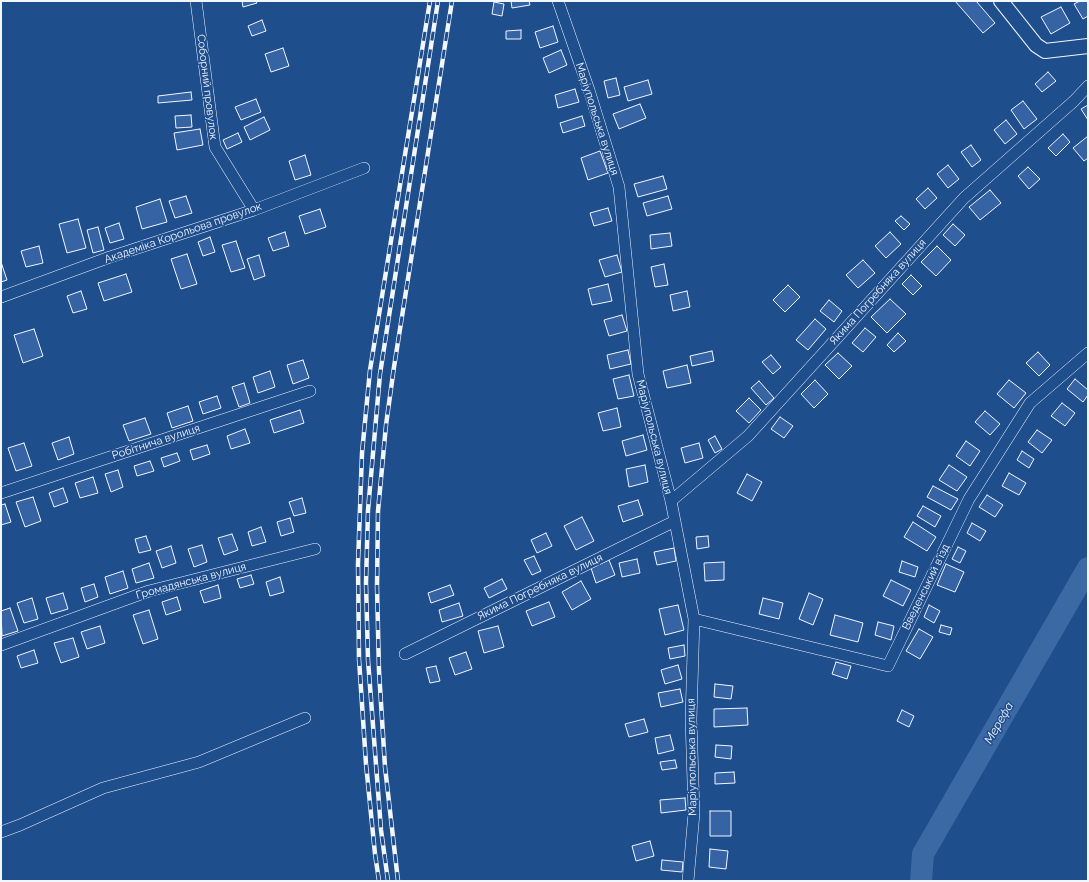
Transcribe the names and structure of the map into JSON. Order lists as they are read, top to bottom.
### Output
{
  "streets": {
    "street": [
      "Соборний провулок",
      "Маріупольська вулиця",
      "Академіка Корольова провулок",
      "Якима Погребняка вулиця",
      "Робітнича вулиця",
      "Громадянська вулиця",
      "Введенський в'їзд"
    ]
  },
  "crossings": [
    ["Соборний провулок", "Академіка Корольова провулок"],
    ["Маріупольська вулиця", "Якима Погребняка вулиця"],
    ["Маріупольська вулиця", "Введенський в'їзд"]
  ],
  "water": ["Мерефа"]
}
